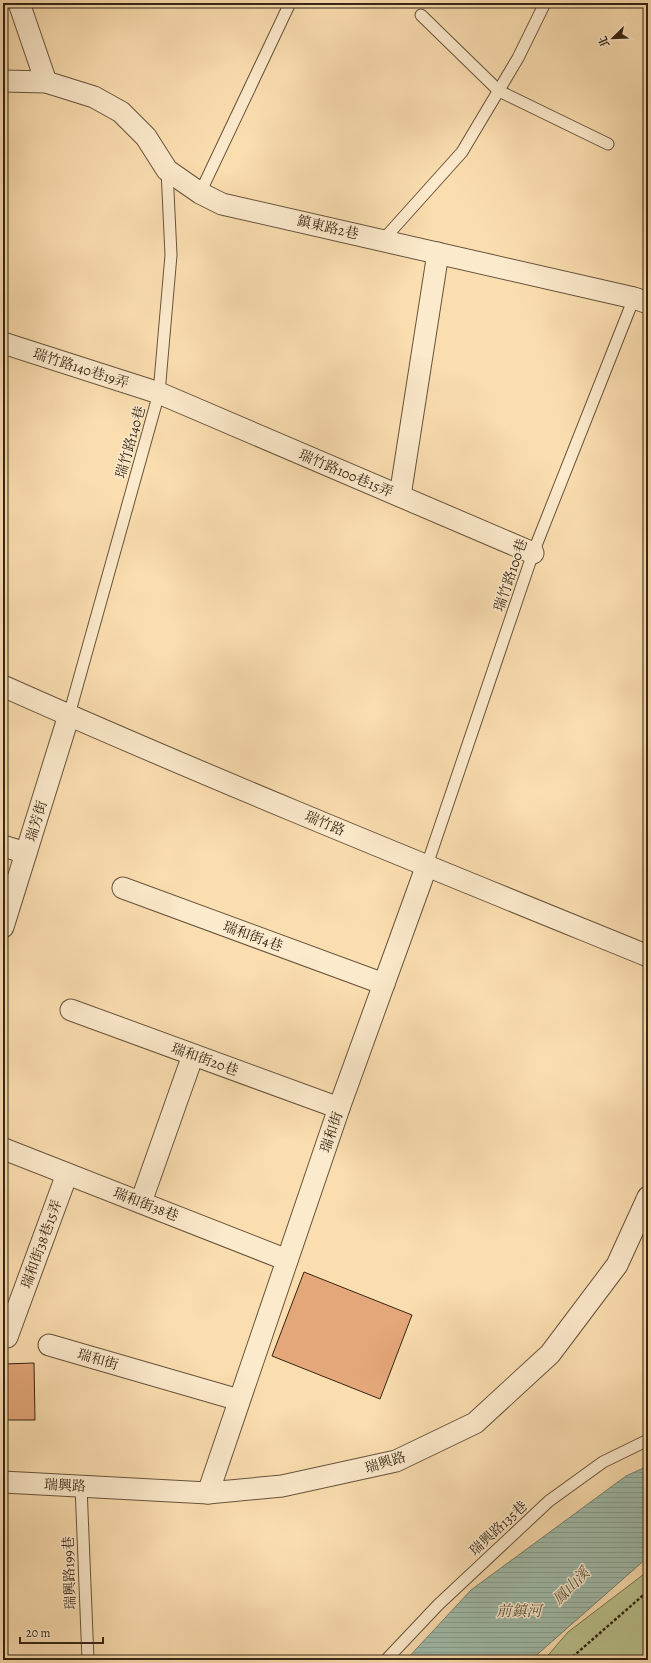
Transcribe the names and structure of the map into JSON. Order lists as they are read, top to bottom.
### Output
{
  "streets": {
    "street": [
      "鎮東路2巷",
      "瑞竹路140巷19弄",
      "瑞竹路100巷15弄",
      "瑞芳街",
      "瑞竹路",
      "瑞和街4巷",
      "瑞和街20巷",
      "瑞和街",
      "瑞和街38巷",
      "瑞和街38巷15弄",
      "瑞興路"
    ],
    "lane": [
      "瑞竹路140巷",
      "瑞竹路100巷",
      "瑞興路135巷",
      "瑞興路199巷"
    ]
  },
  "crossings": [
    ["鎮東路2巷", "瑞竹路140巷"],
    ["鎮東路2巷", "瑞竹路100巷"],
    ["瑞竹路140巷19弄", "瑞竹路140巷"],
    ["瑞竹路140巷19弄", "瑞竹路100巷15弄"],
    ["瑞竹路140巷", "瑞竹路100巷15弄"],
    ["瑞竹路140巷", "瑞芳街"],
    ["瑞竹路140巷", "瑞竹路"],
    ["瑞竹路100巷15弄", "瑞竹路100巷"],
    ["瑞竹路100巷", "瑞竹路"],
    ["瑞竹路100巷", "瑞和街"],
    ["瑞芳街", "瑞竹路"],
    ["瑞竹路", "瑞和街"],
    ["瑞和街4巷", "瑞和街"],
    ["瑞和街20巷", "瑞和街"],
    ["瑞和街", "瑞和街38巷"],
    ["瑞和街", "瑞興路"],
    ["瑞和街38巷", "瑞和街38巷15弄"],
    ["瑞興路", "瑞興路199巷"]
  ],
  "water": ["鳳山溪", "前鎮河"],
  "scale_bar": "20 m",
  "north": "bottom left"
}
